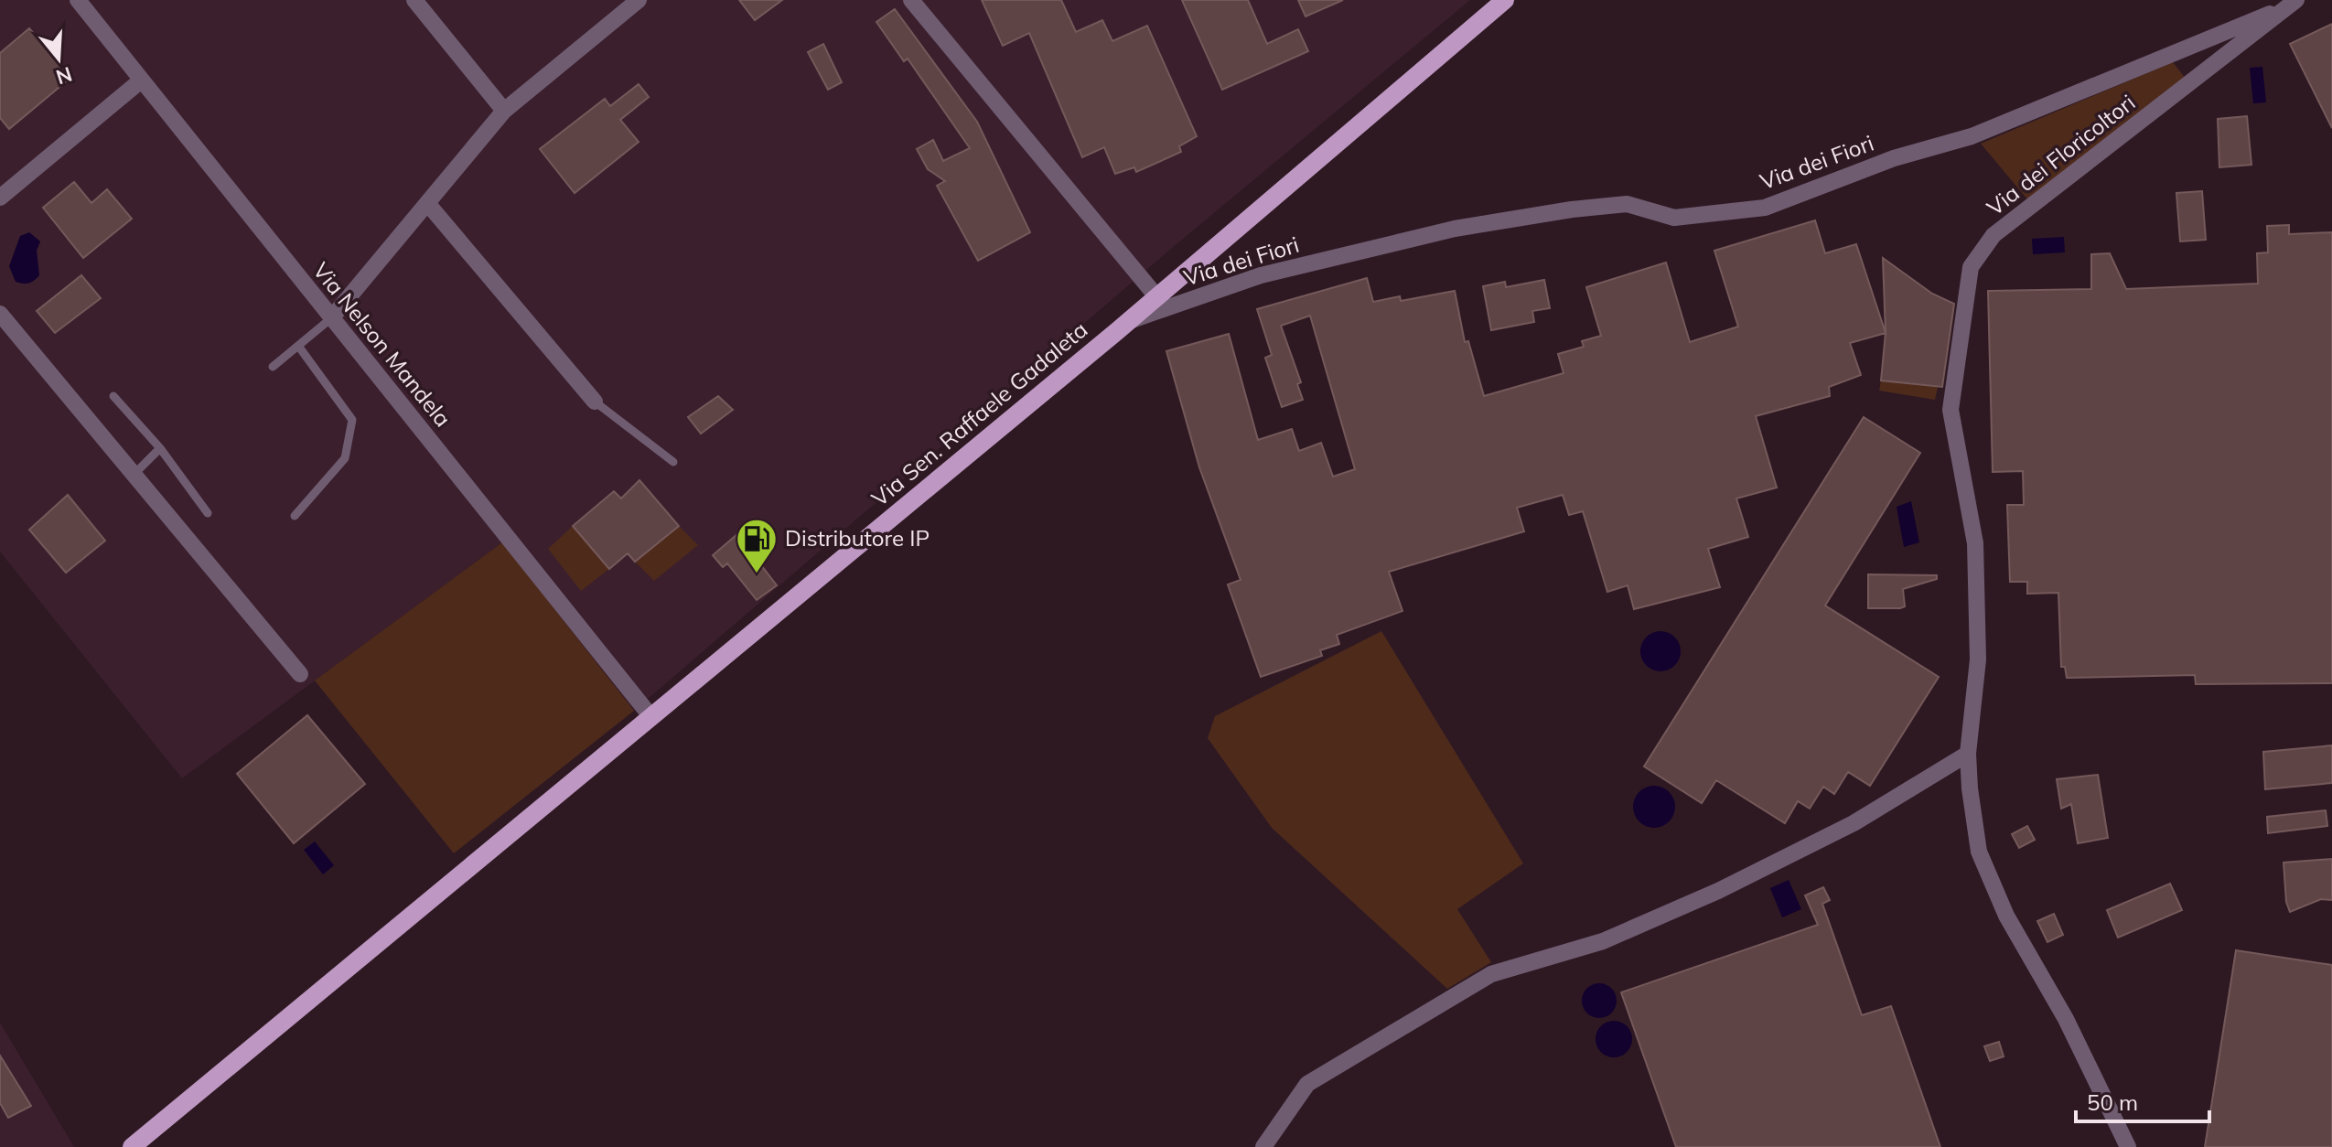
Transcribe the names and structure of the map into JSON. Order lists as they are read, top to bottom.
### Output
{
  "streets": {
    "main road": ["Via Sen. Raffaele Gadaleta"],
    "street": ["Via dei Floricoltori", "Via dei Fiori", "Via Nelson Mandela"]
  },
  "crossings": [
    ["Via dei Floricoltori", "Via dei Fiori"],
    ["Via dei Fiori", "Via Sen. Raffaele Gadaleta"],
    ["Via Nelson Mandela", "Via Sen. Raffaele Gadaleta"]
  ],
  "places": {
    "fuel station": ["Distributore IP"]
  },
  "scale_bar": "50 m",
  "north": "bottom"
}
